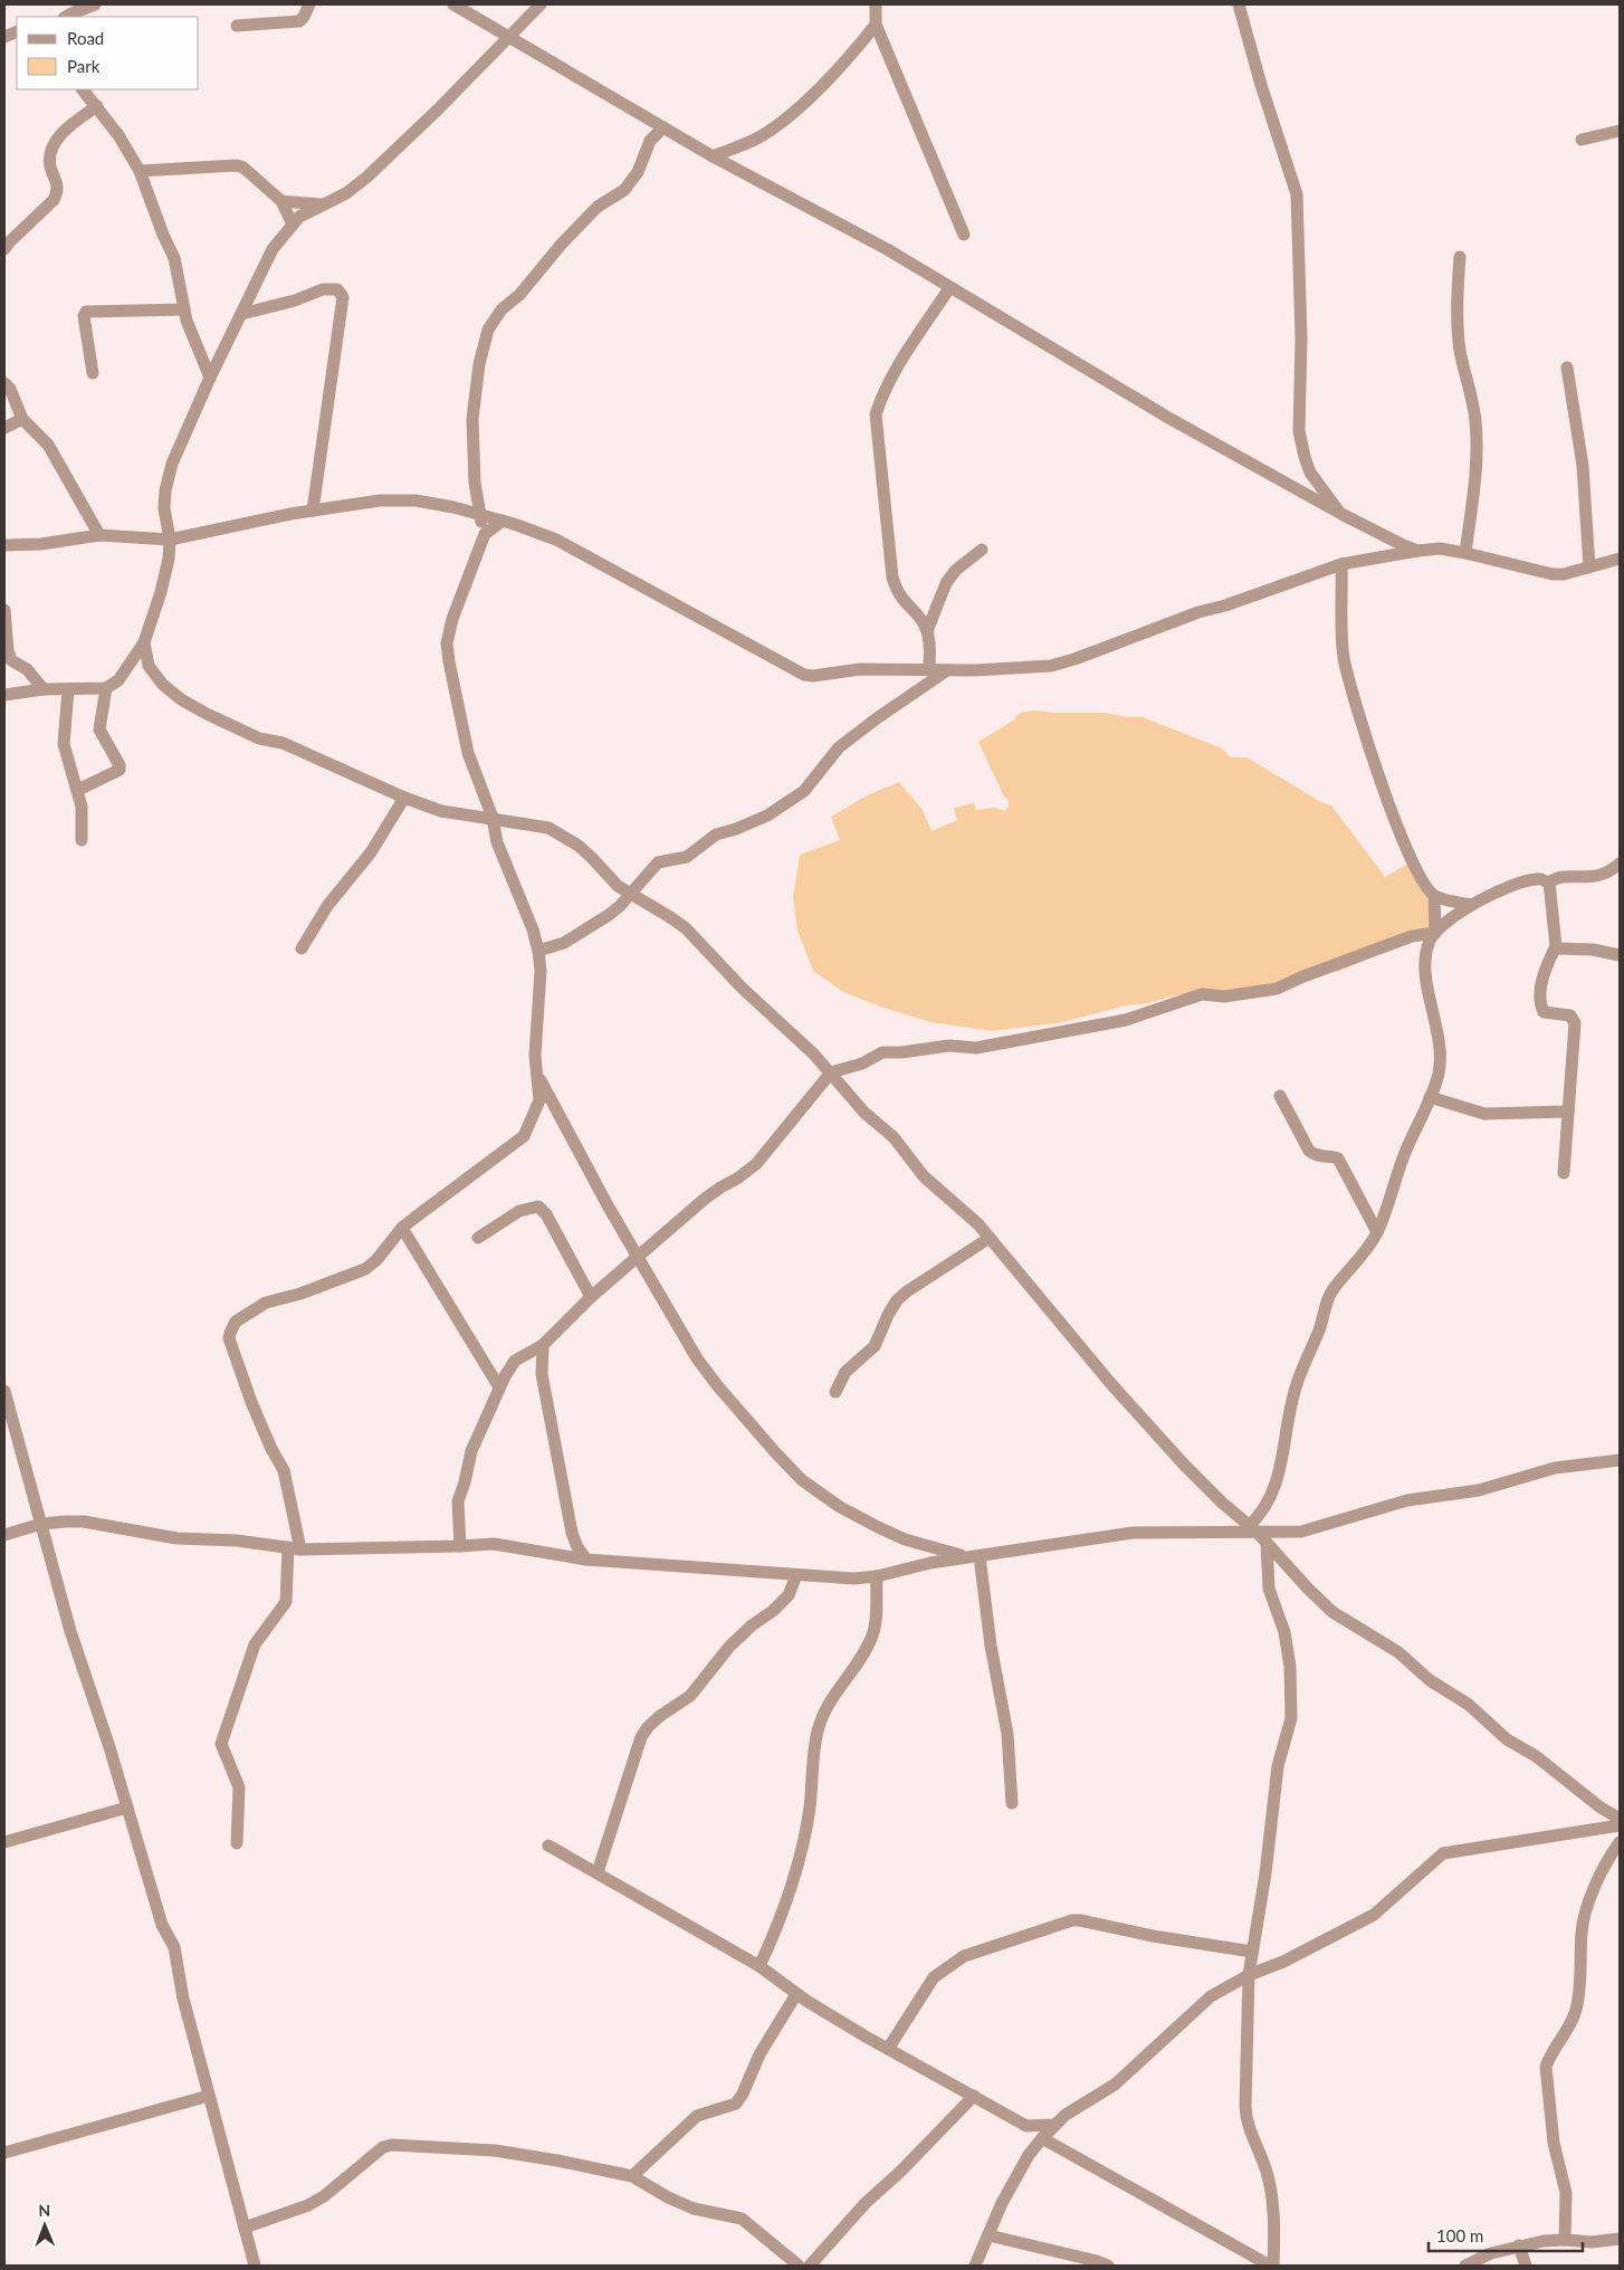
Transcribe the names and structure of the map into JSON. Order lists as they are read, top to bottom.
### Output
{
  "legend": ["Road", "Park"],
  "scale_bar": "100 m",
  "north": "top"
}
